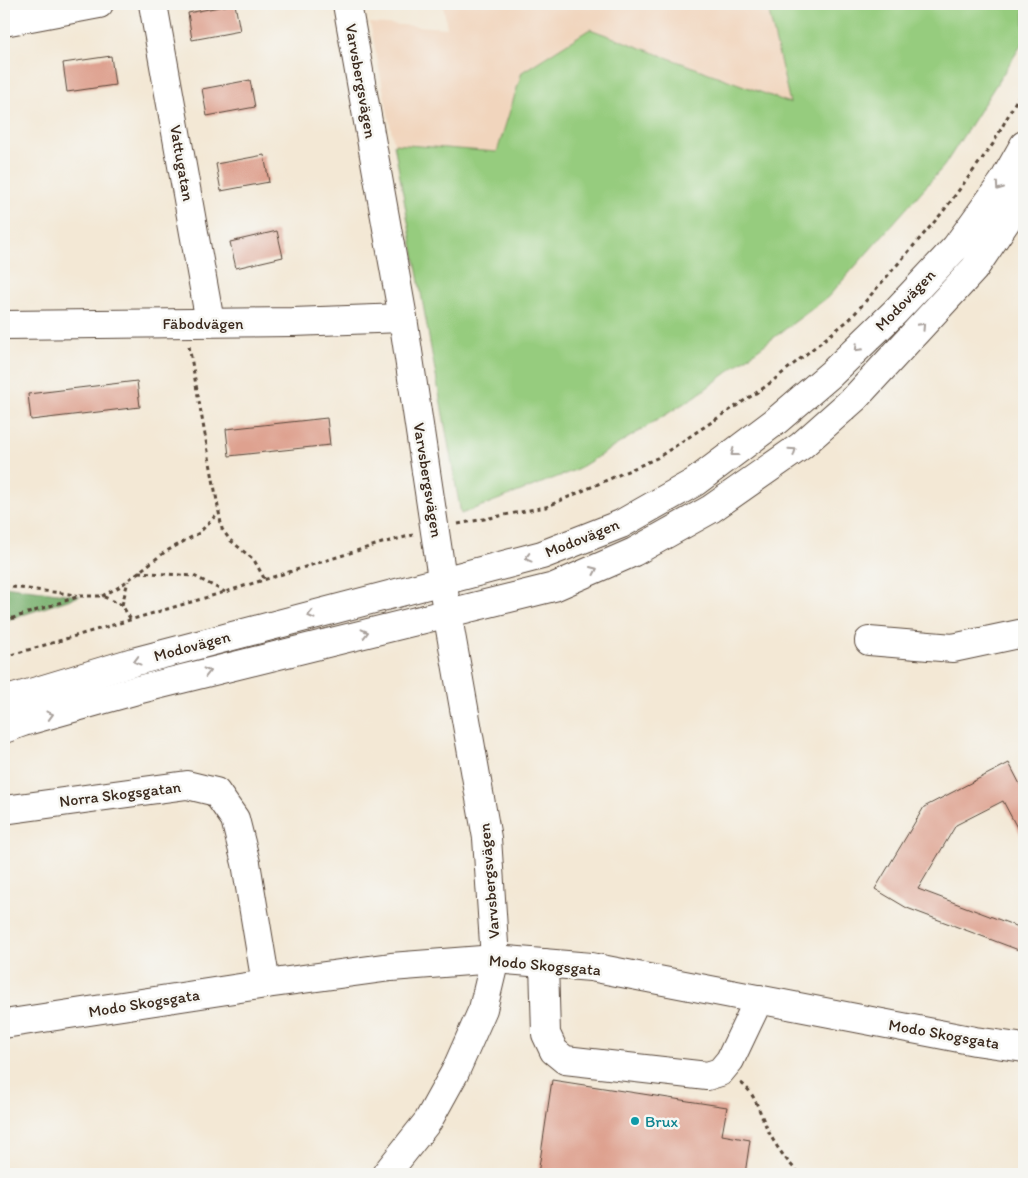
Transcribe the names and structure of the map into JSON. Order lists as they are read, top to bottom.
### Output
{
  "streets": {
    "street": [
      "Varvsbergsvägen",
      "Vattugatan",
      "Modovägen",
      "Fäbodvägen",
      "Norra Skogsgatan",
      "Modo Skogsgata"
    ]
  },
  "crossings": [
    ["Varvsbergsvägen", "Modovägen"],
    ["Varvsbergsvägen", "Fäbodvägen"],
    ["Varvsbergsvägen", "Modo Skogsgata"],
    ["Vattugatan", "Fäbodvägen"],
    ["Norra Skogsgatan", "Modo Skogsgata"]
  ],
  "places": ["Brux"]
}
